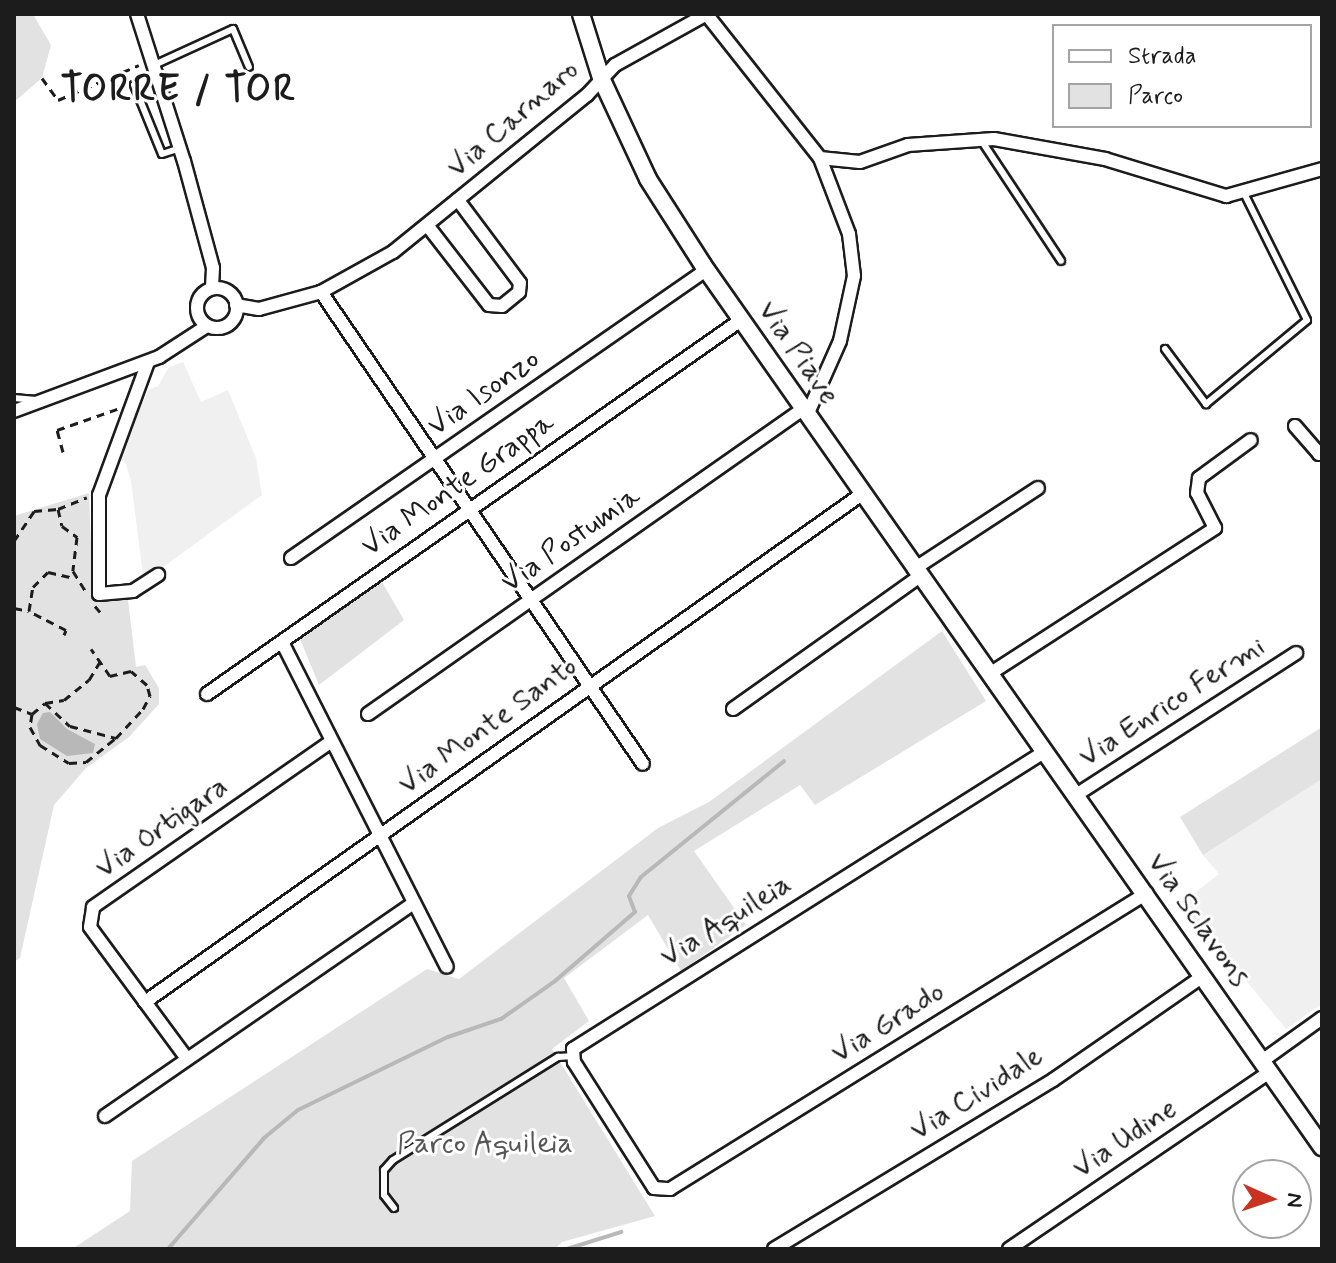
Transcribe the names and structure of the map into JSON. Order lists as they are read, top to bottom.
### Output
{
  "streets": {
    "street": [
      "Via Carnaro",
      "Via Piave",
      "Via Isonzo",
      "Via Monte Grappa",
      "Via Postumia",
      "Via Enrico Fermi",
      "Via Monte Santo",
      "Via Ortigara",
      "Via Sclavons",
      "Via Aquileia",
      "Via Grado",
      "Via Cividale",
      "Via Udine"
    ]
  },
  "crossings": [
    ["Via Carnaro", "Via Piave"],
    ["Via Piave", "Via Isonzo"],
    ["Via Piave", "Via Monte Grappa"],
    ["Via Piave", "Via Postumia"],
    ["Via Piave", "Via Monte Santo"],
    ["Via Piave", "Via Sclavons"],
    ["Via Enrico Fermi", "Via Sclavons"],
    ["Via Monte Santo", "Via Ortigara"],
    ["Via Sclavons", "Via Aquileia"],
    ["Via Sclavons", "Via Grado"],
    ["Via Sclavons", "Via Cividale"],
    ["Via Sclavons", "Via Udine"],
    ["Via Aquileia", "Via Grado"]
  ],
  "districts": ["TORRE / TOR"],
  "parks": ["Parco Aquileia"],
  "legend": ["Strada", "Parco"],
  "north": "right"
}
